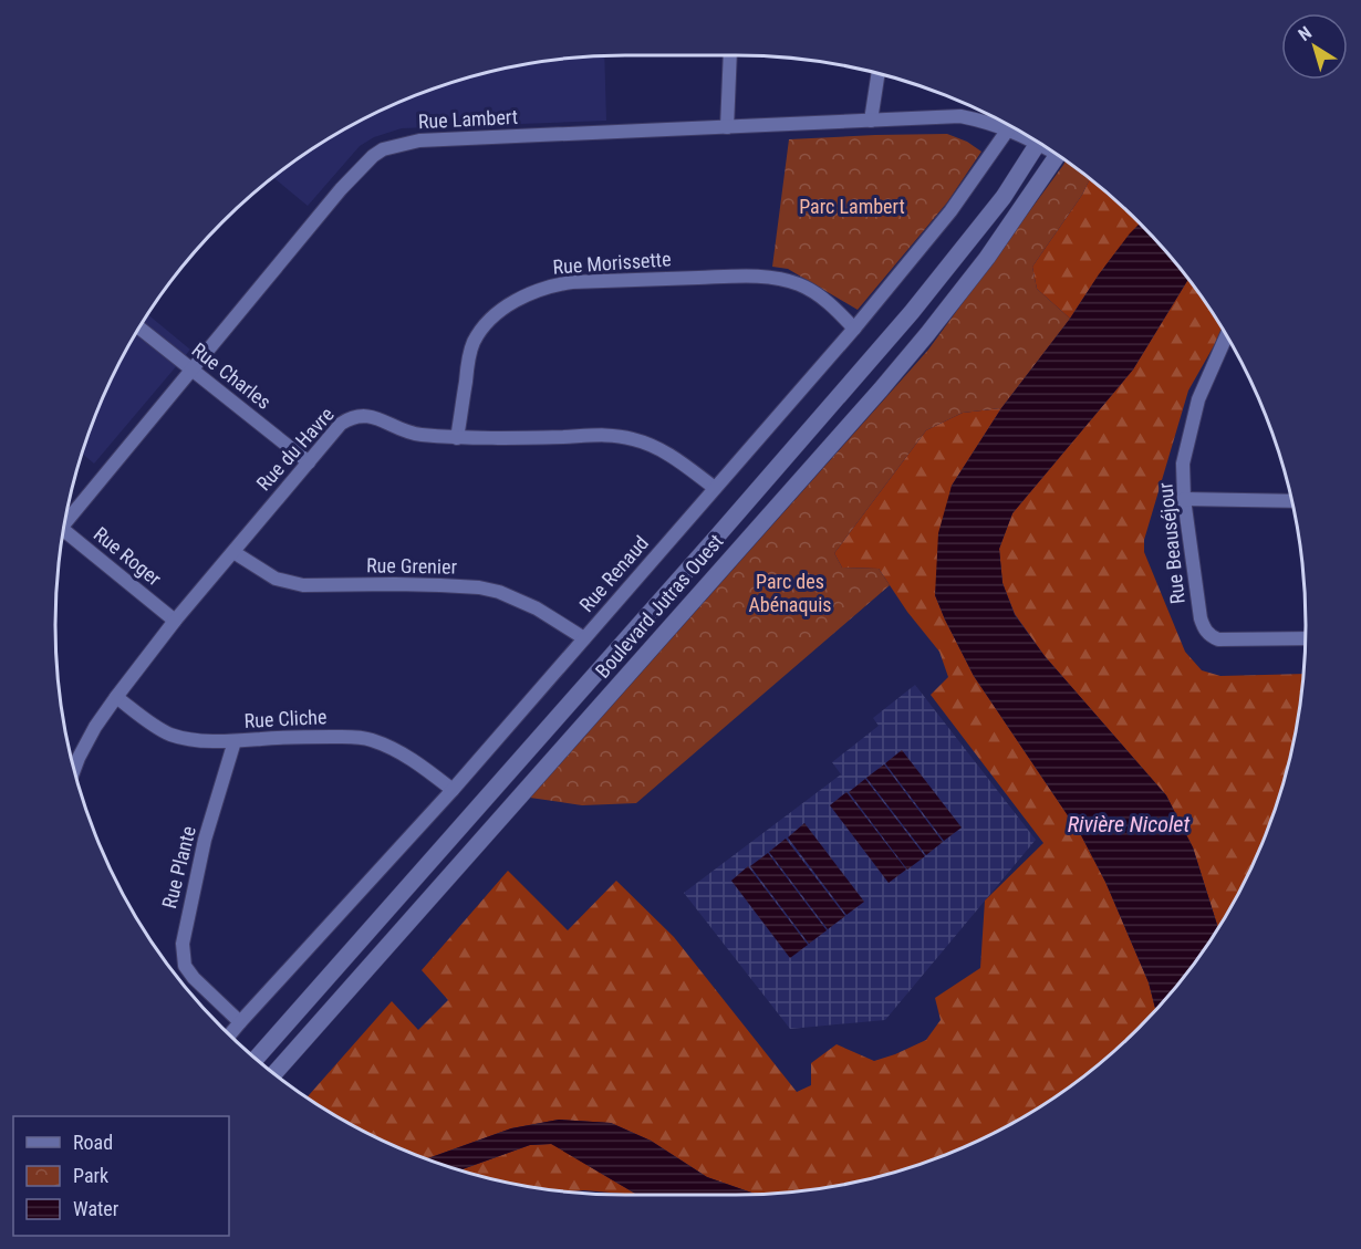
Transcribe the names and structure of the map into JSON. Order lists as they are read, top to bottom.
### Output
{
  "streets": {
    "main road": ["Boulevard Jutras Ouest"],
    "street": [
      "Rue Lambert",
      "Rue Morissette",
      "Rue Charles",
      "Rue du Havre",
      "Rue Beauséjour",
      "Rue Roger",
      "Rue Grenier",
      "Rue Renaud",
      "Rue Cliche",
      "Rue Plante"
    ]
  },
  "crossings": [
    ["Rue Lambert", "Rue Charles"],
    ["Rue Morissette", "Rue du Havre"],
    ["Rue Morissette", "Rue Renaud"],
    ["Rue Charles", "Rue du Havre"],
    ["Rue du Havre", "Rue Roger"],
    ["Rue du Havre", "Rue Grenier"],
    ["Rue du Havre", "Rue Renaud"],
    ["Rue du Havre", "Rue Cliche"],
    ["Rue Grenier", "Rue Renaud"],
    ["Rue Renaud", "Rue Cliche"],
    ["Rue Renaud", "Rue Plante"],
    ["Rue Cliche", "Rue Plante"]
  ],
  "water": ["Rivière Nicolet"],
  "parks": ["Parc Lambert", "Parc des Abénaquis"],
  "legend": ["Road", "Park", "Water"],
  "north": "top left"
}
